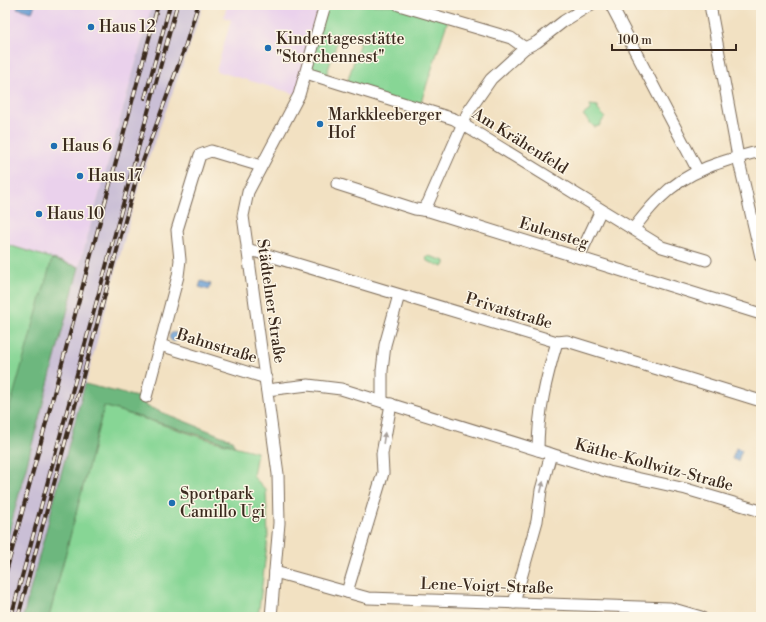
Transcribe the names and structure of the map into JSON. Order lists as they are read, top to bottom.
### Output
{
  "streets": {
    "street": [
      "Am Krähenfeld",
      "Eulensteg",
      "Städtelner Straße",
      "Privatstraße",
      "Bahnstraße",
      "Käthe-Kollwitz-Straße",
      "Lene-Voigt-Straße"
    ]
  },
  "crossings": [
    ["Am Krähenfeld", "Städtelner Straße"],
    ["Städtelner Straße", "Privatstraße"],
    ["Städtelner Straße", "Bahnstraße"],
    ["Städtelner Straße", "Käthe-Kollwitz-Straße"],
    ["Städtelner Straße", "Lene-Voigt-Straße"]
  ],
  "places": [
    "Haus 12",
    "Kindertagesstätte \"Storchennest\"",
    "Markkleeberger Hof",
    "Haus 6",
    "Haus 17",
    "Haus 10",
    "Sportpark Camillo Ugi"
  ],
  "scale_bar": "100 m"
}
